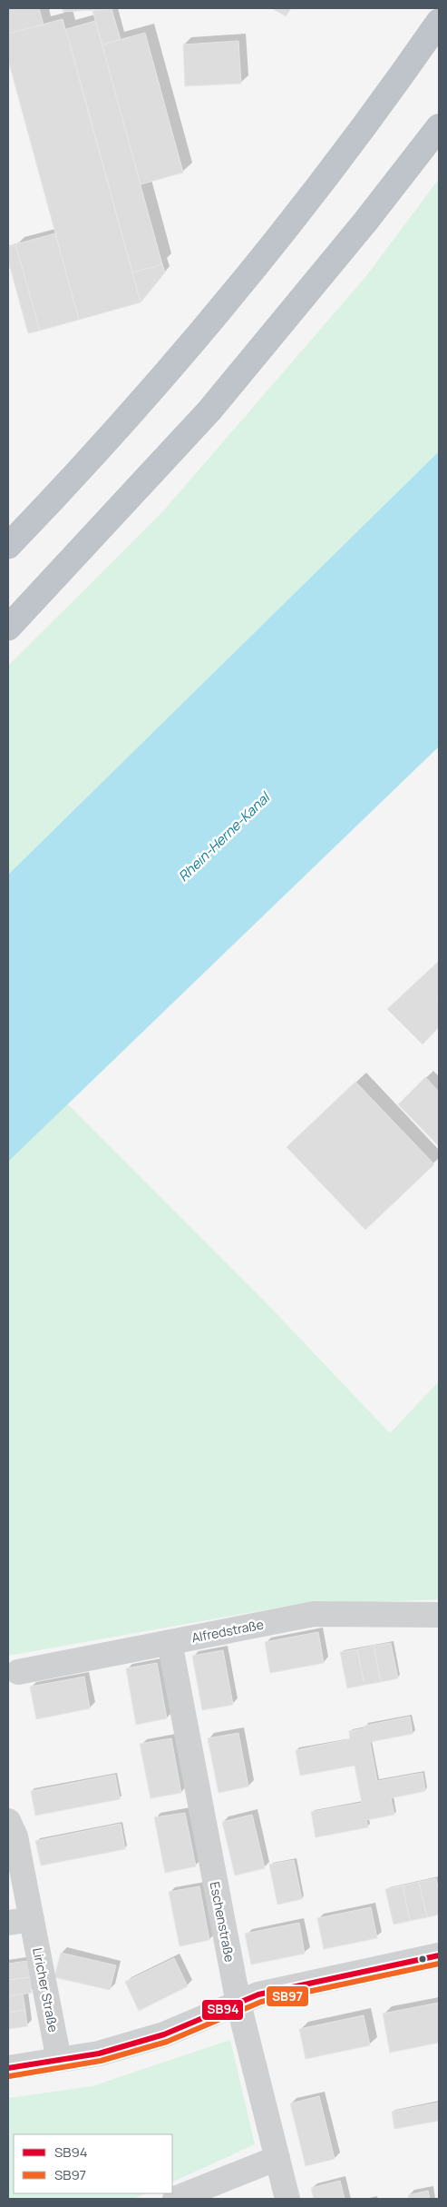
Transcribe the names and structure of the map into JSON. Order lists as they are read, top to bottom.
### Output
{
  "streets": {
    "street": ["Alfredstraße", "Eschenstraße", "Liricher Straße"]
  },
  "crossings": [
    ["Alfredstraße", "Eschenstraße"]
  ],
  "water": ["Rhein-Herne-Kanal"],
  "lines": ["transit line SB94", "transit line SB97"],
  "legend": ["SB94", "SB97"]
}
